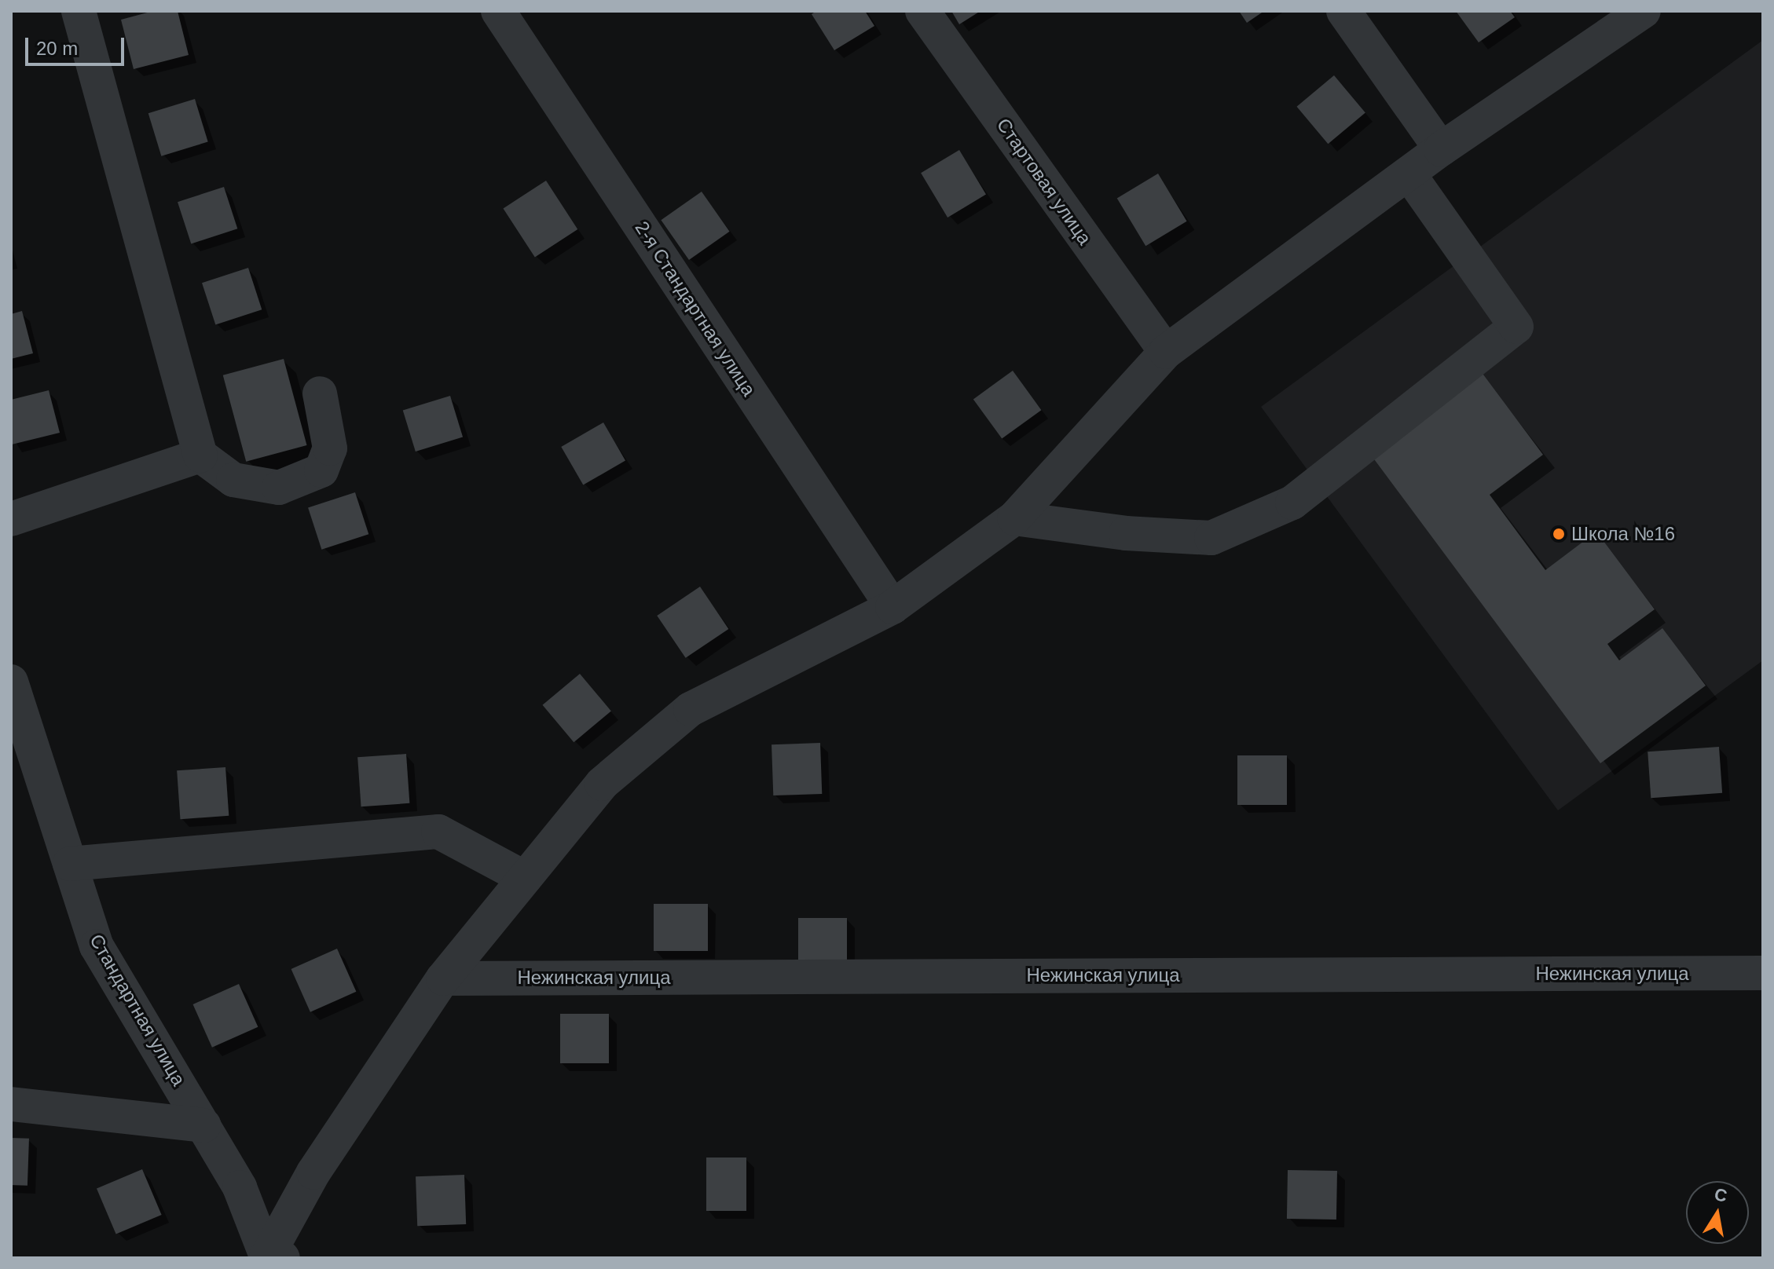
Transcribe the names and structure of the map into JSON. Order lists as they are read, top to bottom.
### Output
{
  "streets": {
    "street": [
      "Стартовая улица",
      "2-я Стандартная улица",
      "Нежинская улица",
      "Стандартная улица"
    ]
  },
  "places": ["Школа №16"],
  "scale_bar": "20 m",
  "north": "top"
}
